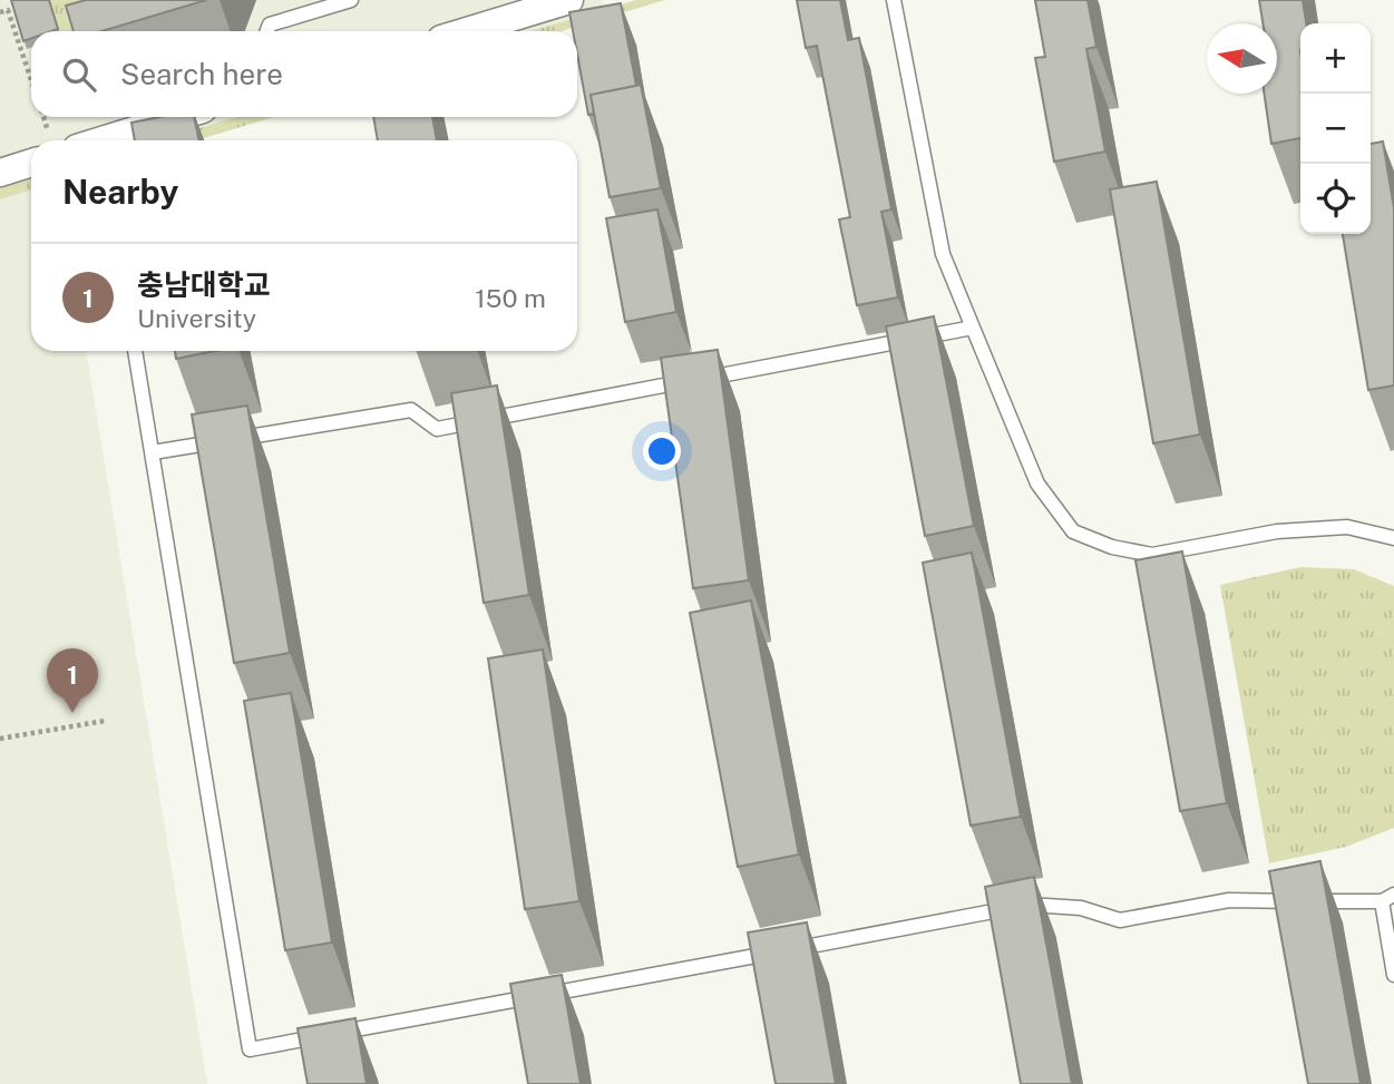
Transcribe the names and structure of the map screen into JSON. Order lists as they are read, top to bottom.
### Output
{
  "north": "left",
  "page": {
    "map_buttons": ["+", "−"],
    "search": "Search here",
    "heading": "Nearby",
    "list": [
      {
        "mark": "1",
        "name": "충남대학교",
        "note": "University",
        "value": "150 m"
      }
    ],
    "pins": "1"
  }
}
